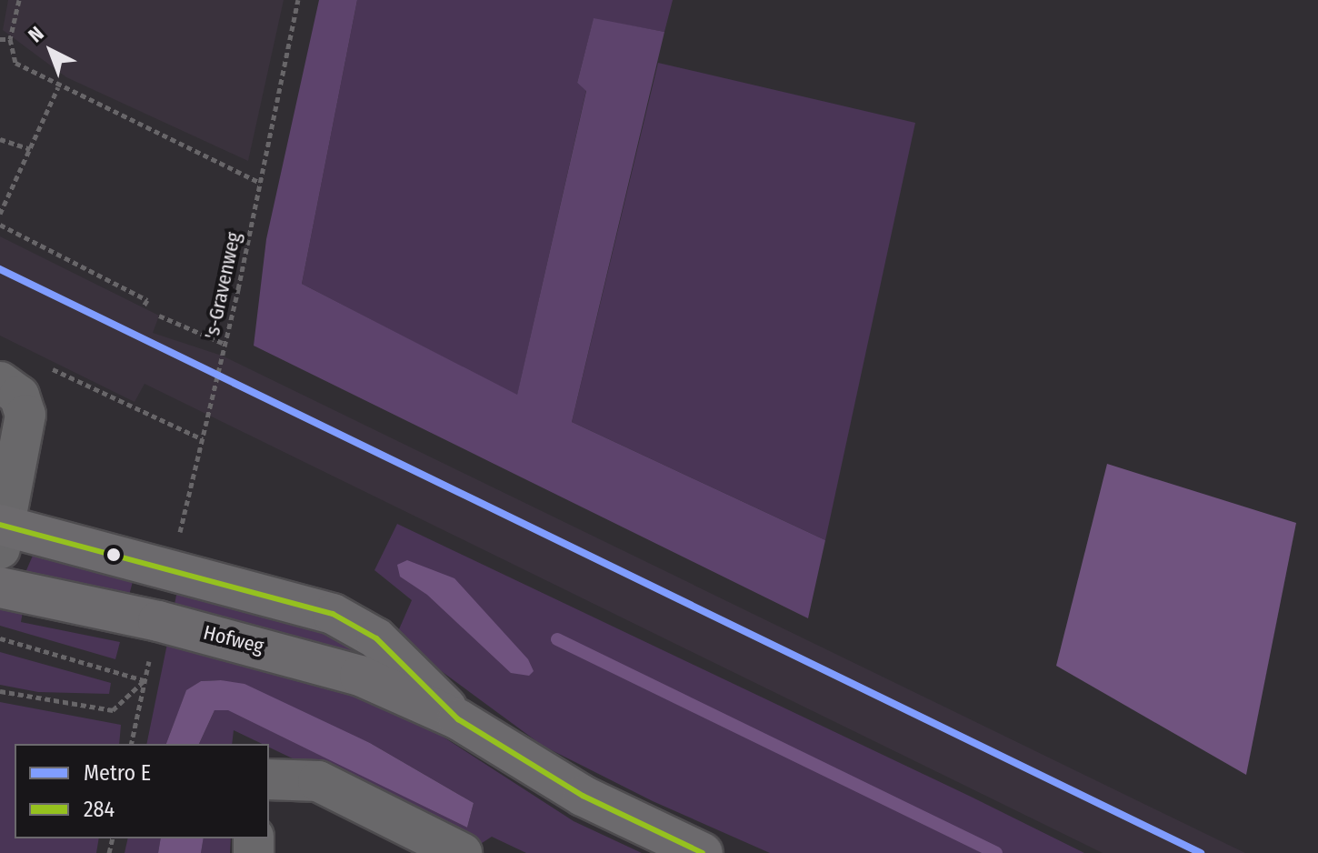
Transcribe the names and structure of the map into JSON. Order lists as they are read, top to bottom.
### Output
{
  "streets": {
    "main road": ["Hofweg"],
    "path": ["'s-Gravenweg"]
  },
  "crossings": [
    ["'s-Gravenweg", "Hofweg"]
  ],
  "lines": ["metro line E", "transit line 284"],
  "legend": ["Metro E", "284"],
  "north": "top left"
}
